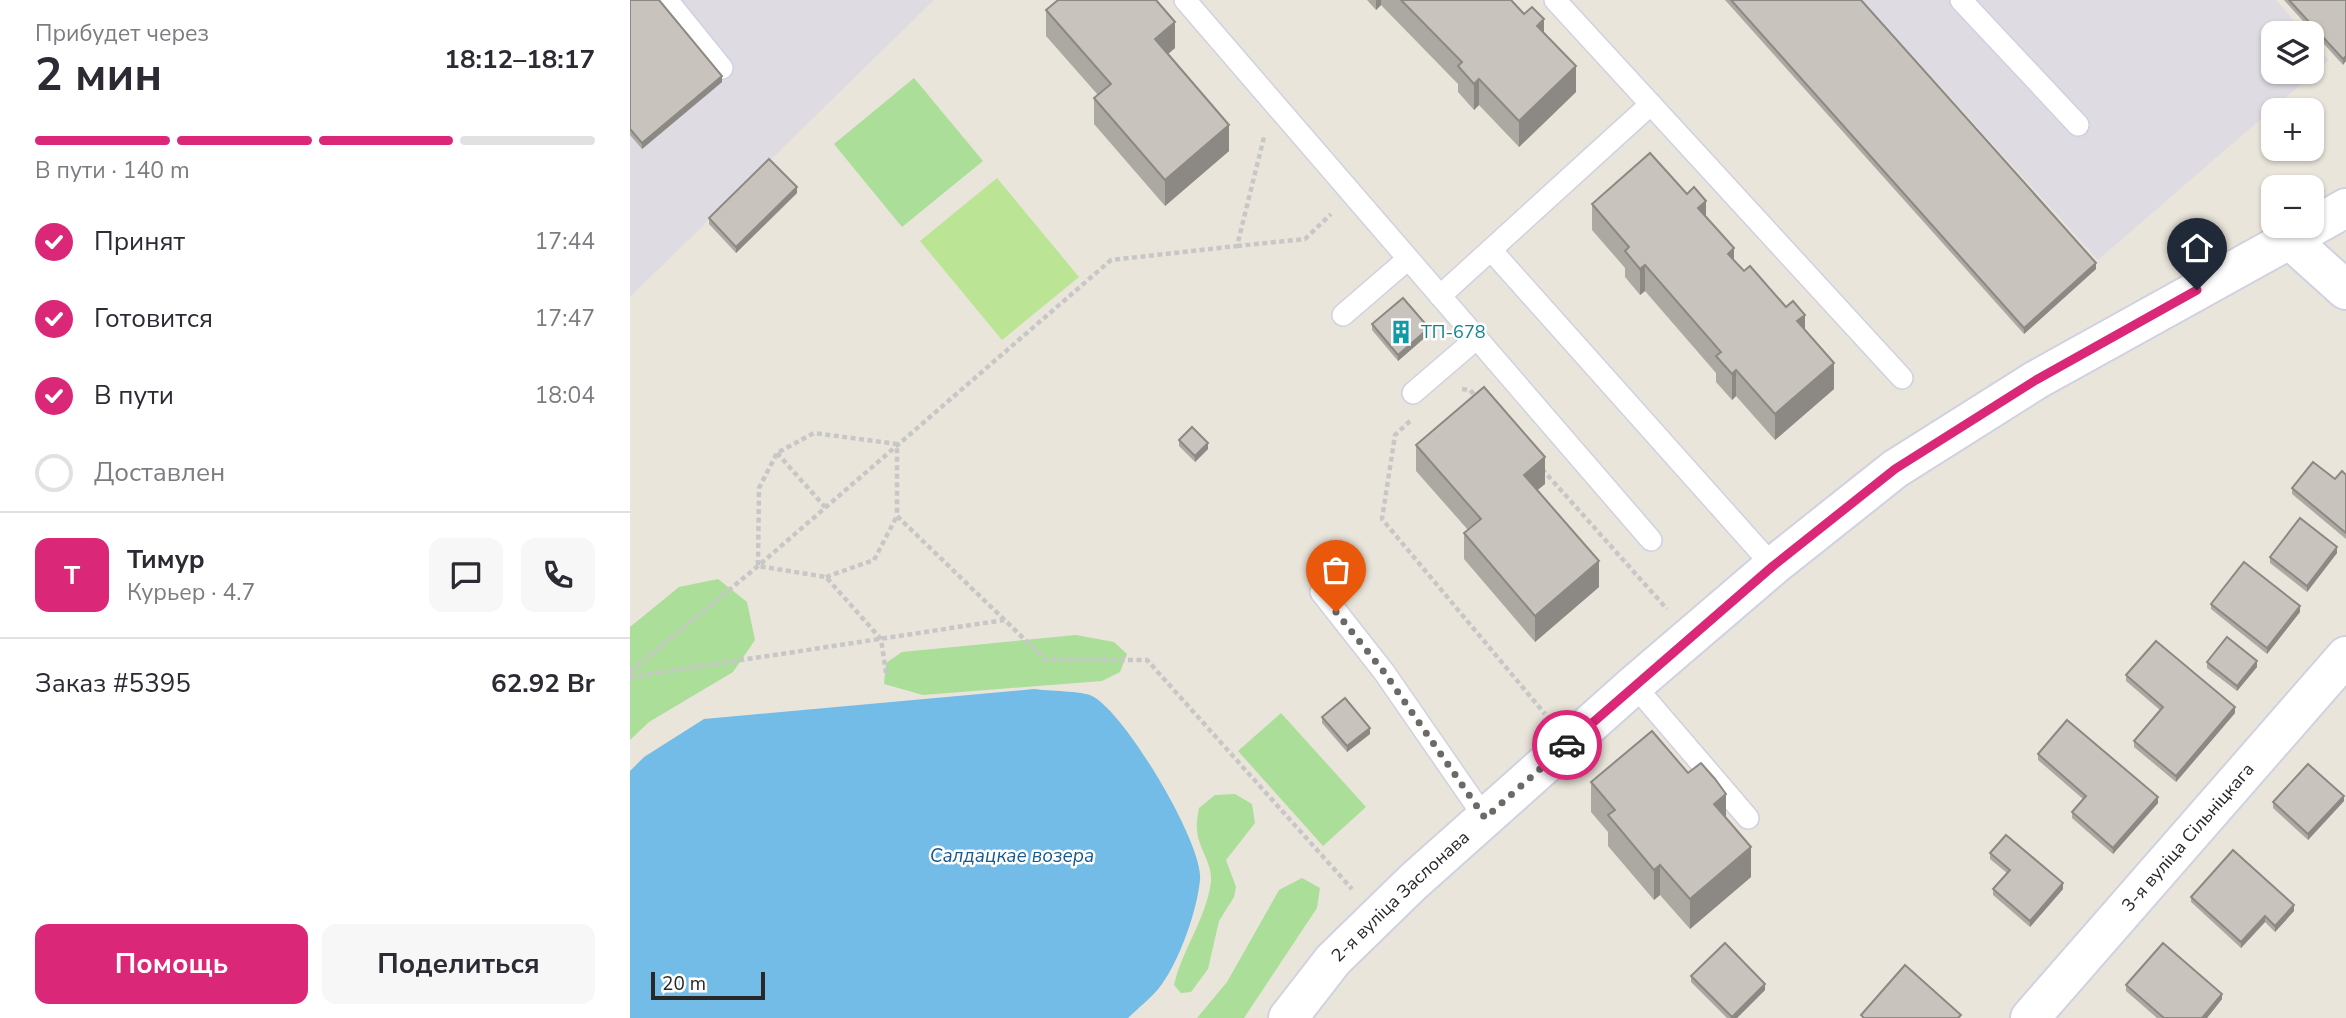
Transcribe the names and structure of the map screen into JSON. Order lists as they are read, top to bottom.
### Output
{
  "streets": {
    "main road": ["3-я вуліца Сільніцкага", "2-я вуліца Заслонава"]
  },
  "water": ["Салдацкае возера"],
  "places": {
    "building": ["ТП-678"]
  },
  "scale_bar": "20 m",
  "page": {
    "heading": ["2 мин", "Прибудет через", "18:12–18:17"],
    "panel": [
      "Тимур",
      "Курьер · 4.7",
      "Заказ #5395",
      "62.92 Br"
    ],
    "map_buttons": ["+", "−"],
    "bar": "В пути · 140 m",
    "list": [
      ["Принят", "17:44"],
      ["Готовится", "17:47"],
      ["В пути", "18:04"],
      "Доставлен"
    ],
    "round": "Т",
    "buttons": ["Помощь", "Поделиться"],
    "scale": "20 m"
  }
}
